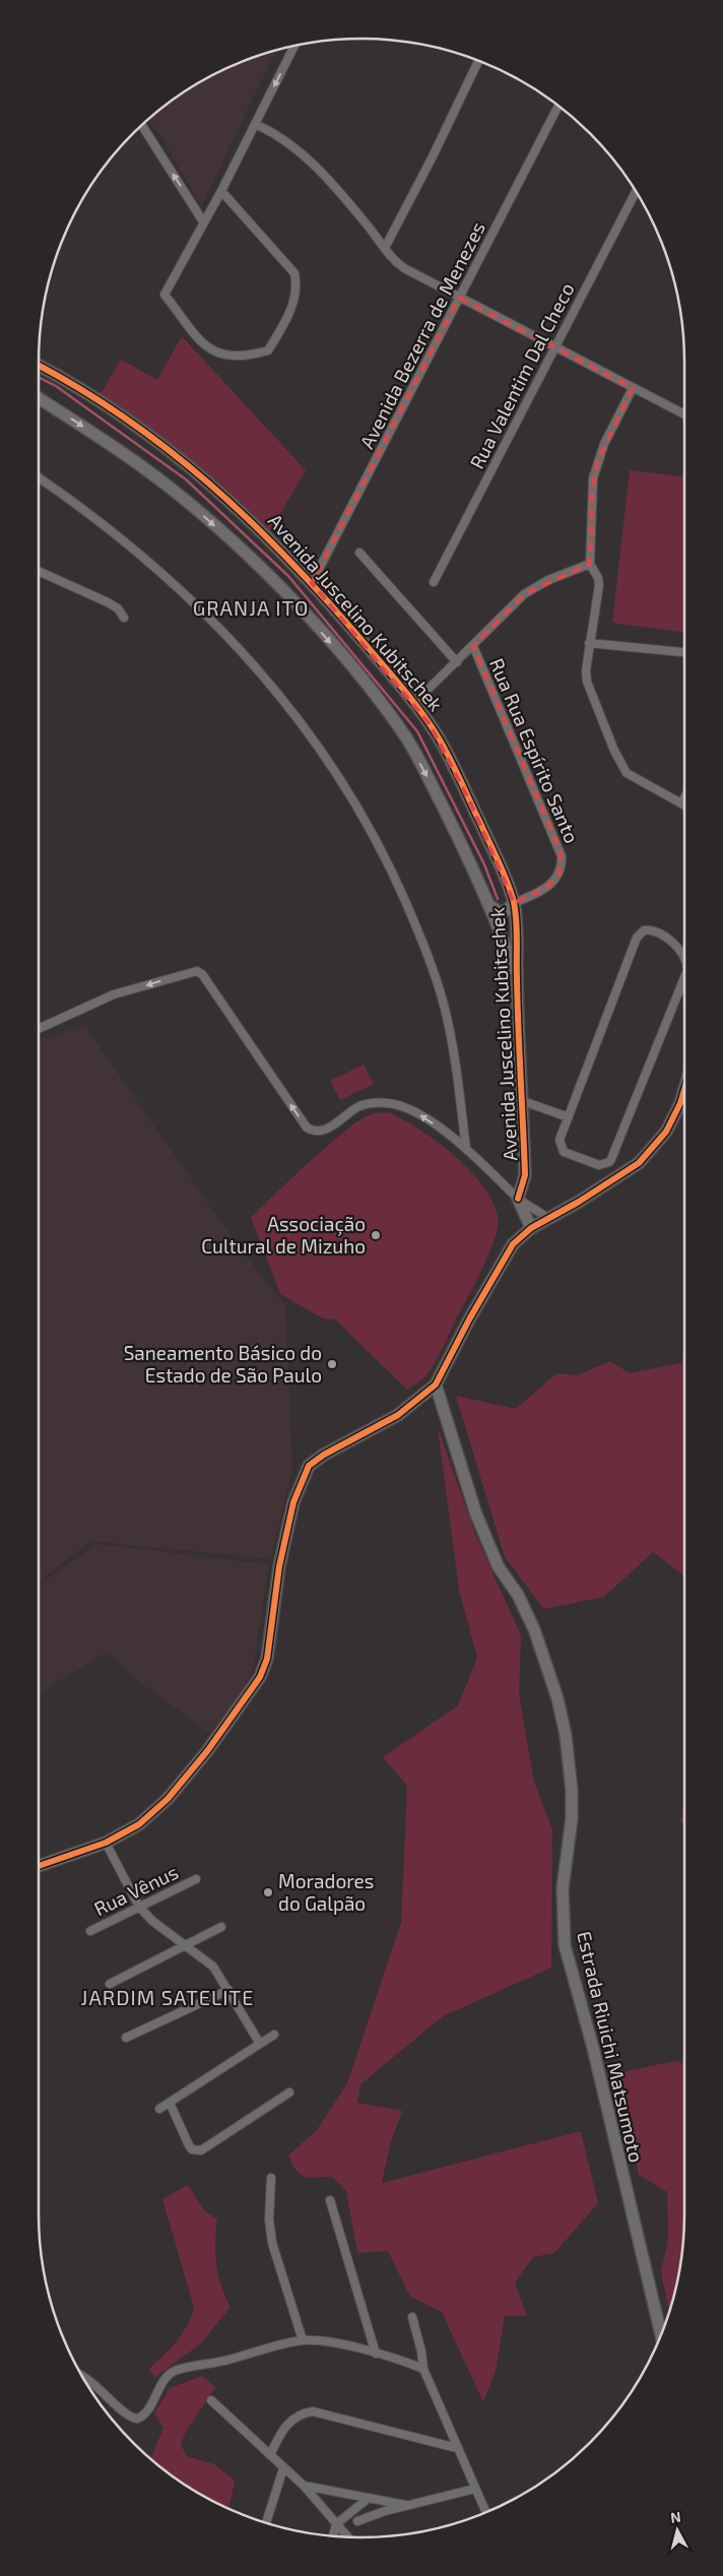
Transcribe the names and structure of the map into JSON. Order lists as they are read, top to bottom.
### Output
{
  "streets": {
    "street": [
      "Avenida Bezerra de Menezes",
      "Rua Valentim Dal Checo",
      "Avenida Juscelino Kubitschek",
      "Rua Rua Espírito Santo",
      "Rua Vênus",
      "Estrada Riuichi Matsumoto"
    ]
  },
  "crossings": [
    ["Avenida Bezerra de Menezes", "Avenida Juscelino Kubitschek"],
    ["Avenida Juscelino Kubitschek", "Rua Rua Espírito Santo"]
  ],
  "districts": ["GRANJA ITO", "JARDIM SATELITE"],
  "places": ["Associação Cultural de Mizuho", "Saneamento Básico do Estado de São Paulo", "Moradores do Galpão"],
  "north": "top"
}
